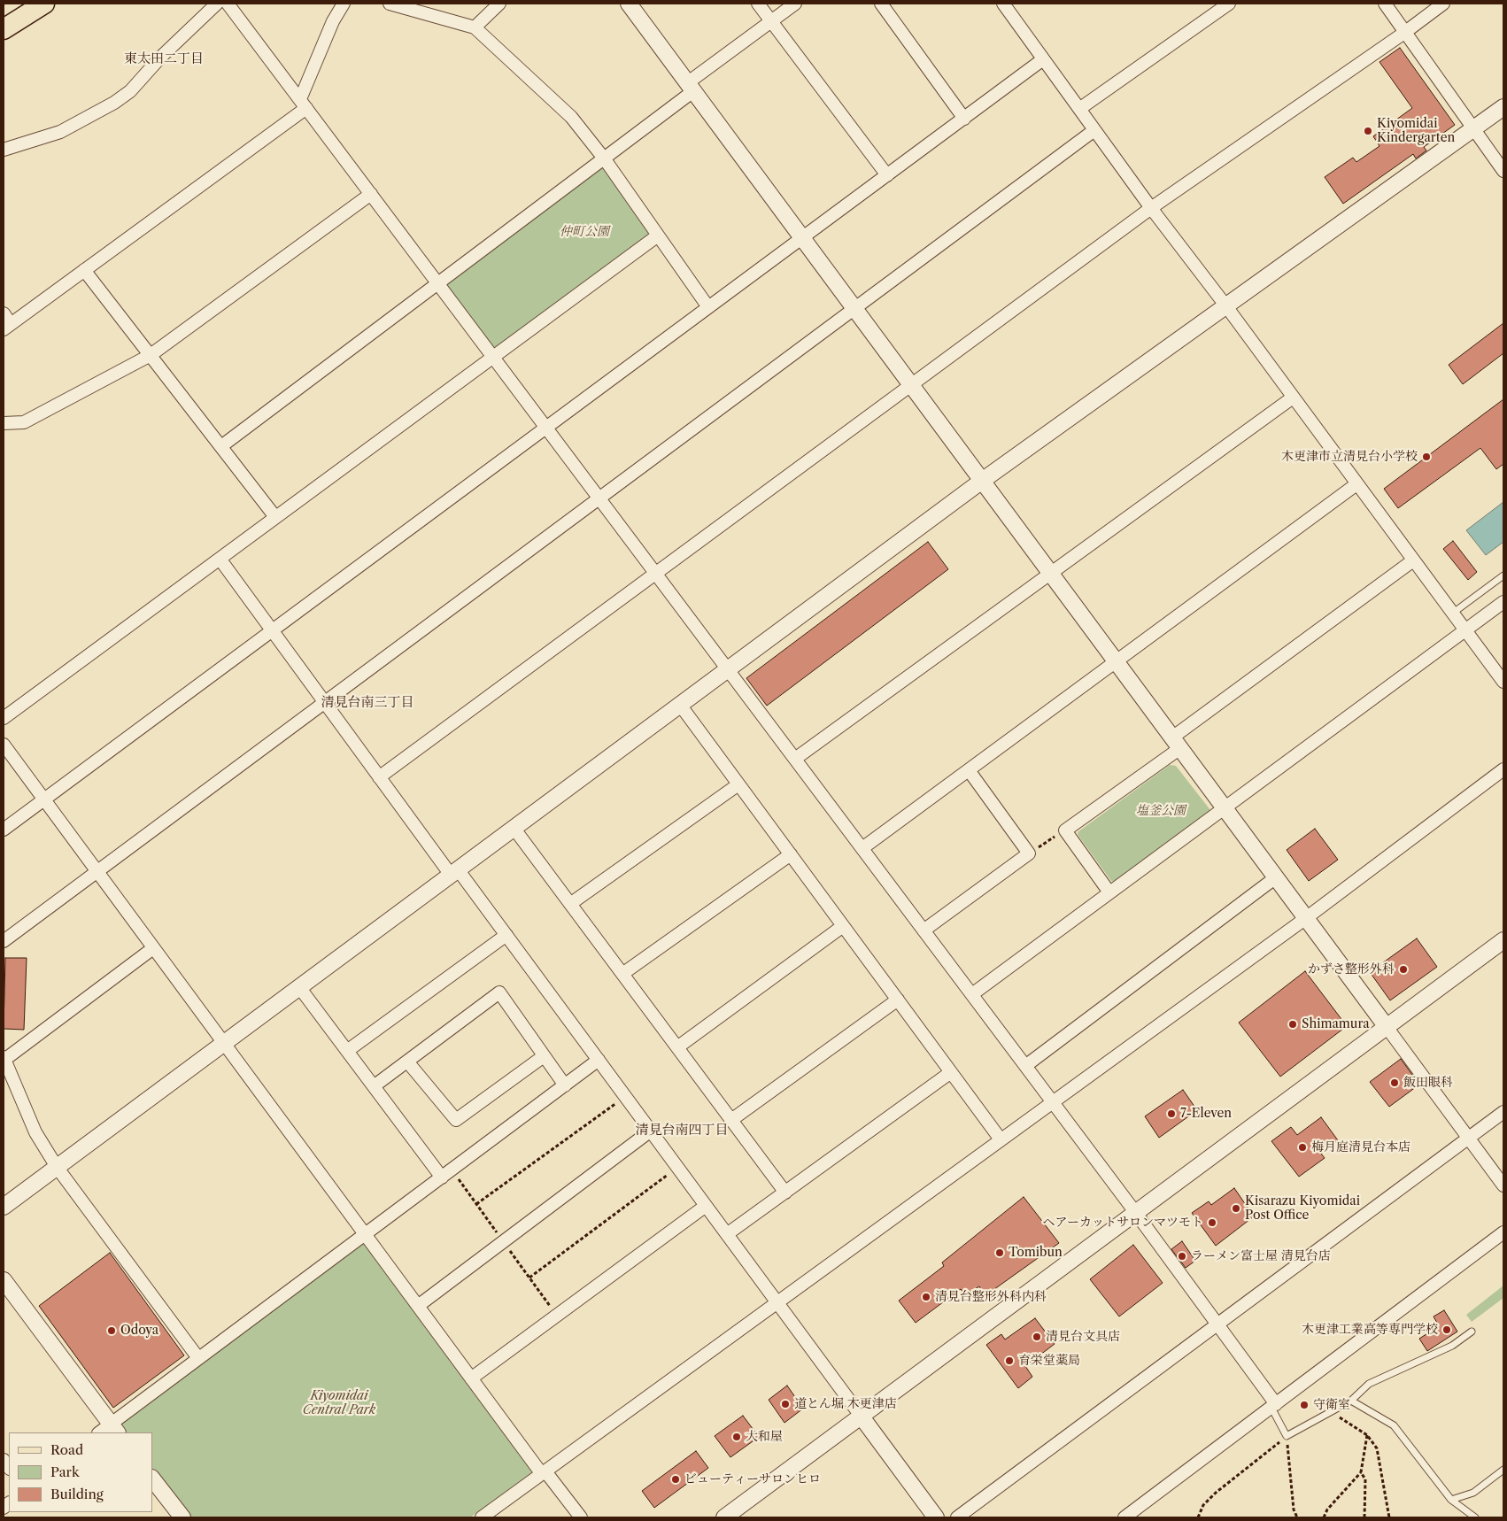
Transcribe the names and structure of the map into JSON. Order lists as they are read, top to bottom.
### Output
{
  "districts": ["東太田二丁目", "清見台南三丁目", "清見台南四丁目"],
  "parks": ["仲町公園", "塩釜公園", "Kiyomidai Central Park"],
  "places": [
    "Kiyomidai Kindergarten",
    "木更津市立清見台小学校",
    "かずさ整形外科",
    "Shimamura",
    "飯田眼科",
    "7-Eleven",
    "梅月庭清見台本店",
    "Kisarazu Kiyomidai Post Office",
    "ヘアーカットサロンマツモト",
    "Tomibun",
    "ラーメン富士屋 清見台店",
    "清見台整形外科内科",
    "木更津工業高等専門学校",
    "Odoya",
    "清見台文具店",
    "育栄堂薬局",
    "道とん堀 木更津店",
    "守衛室",
    "大和屋",
    "ビューティーサロンヒロ"
  ],
  "legend": ["Road", "Park", "Building"]
}
